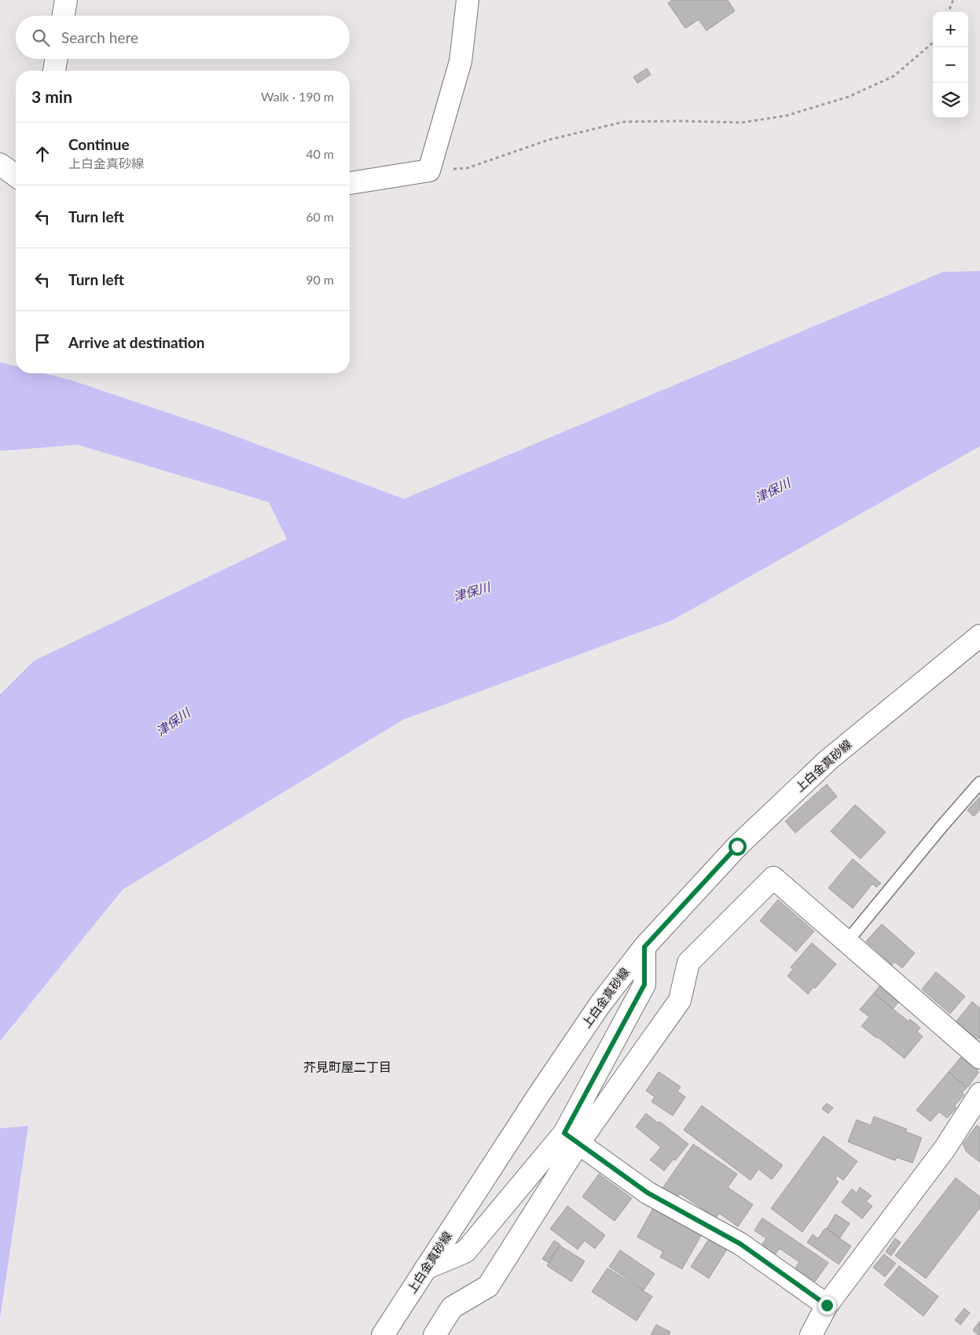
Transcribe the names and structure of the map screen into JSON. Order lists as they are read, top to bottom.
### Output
{
  "streets": {
    "street": ["上白金真砂線"]
  },
  "districts": ["芥見町屋二丁目"],
  "water": ["津保川"],
  "page": {
    "map_buttons": ["+", "−"],
    "search": "Search here",
    "heading": ["3 min", "Walk · 190 m"],
    "list": [
      ["Continue", "上白金真砂線", "40 m"],
      ["Turn left", "60 m"],
      ["Turn left", "90 m"],
      "Arrive at destination"
    ]
  }
}
